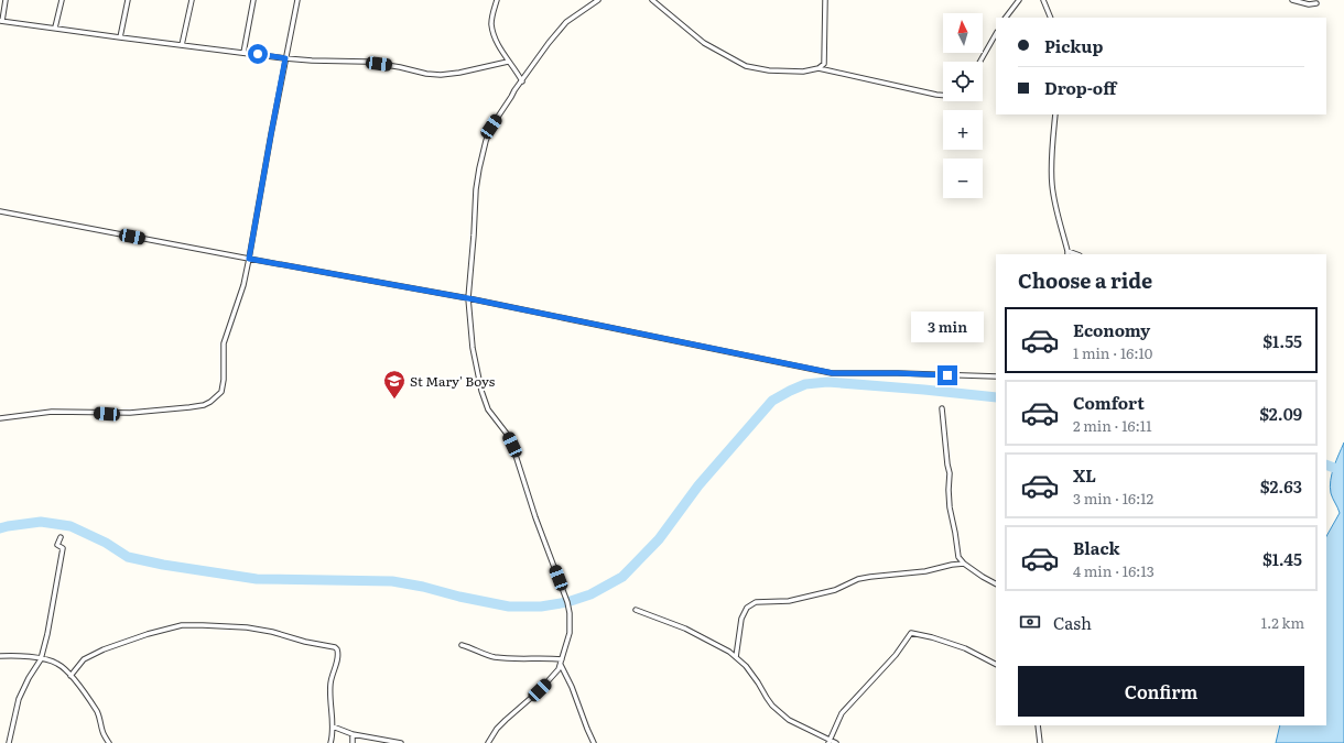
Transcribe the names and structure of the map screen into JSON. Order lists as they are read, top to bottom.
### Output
{
  "places": {
    "school or university": ["St Mary' Boys"]
  },
  "north": "top",
  "page": {
    "map_buttons": ["+", "−"],
    "banner": ["Pickup", "Drop-off"],
    "heading": "Choose a ride",
    "list": [
      {
        "name": "Economy",
        "note": "1 min · 16:10",
        "value": "$1.55"
      },
      {
        "name": "Comfort",
        "note": "2 min · 16:11",
        "value": "$2.09"
      },
      {
        "name": "XL",
        "note": "3 min · 16:12",
        "value": "$2.63"
      },
      {
        "name": "Black",
        "note": "4 min · 16:13",
        "value": "$1.45"
      }
    ],
    "bubble": "3 min",
    "pay": ["Cash", "1.2 km"],
    "buttons": "Confirm"
  }
}
